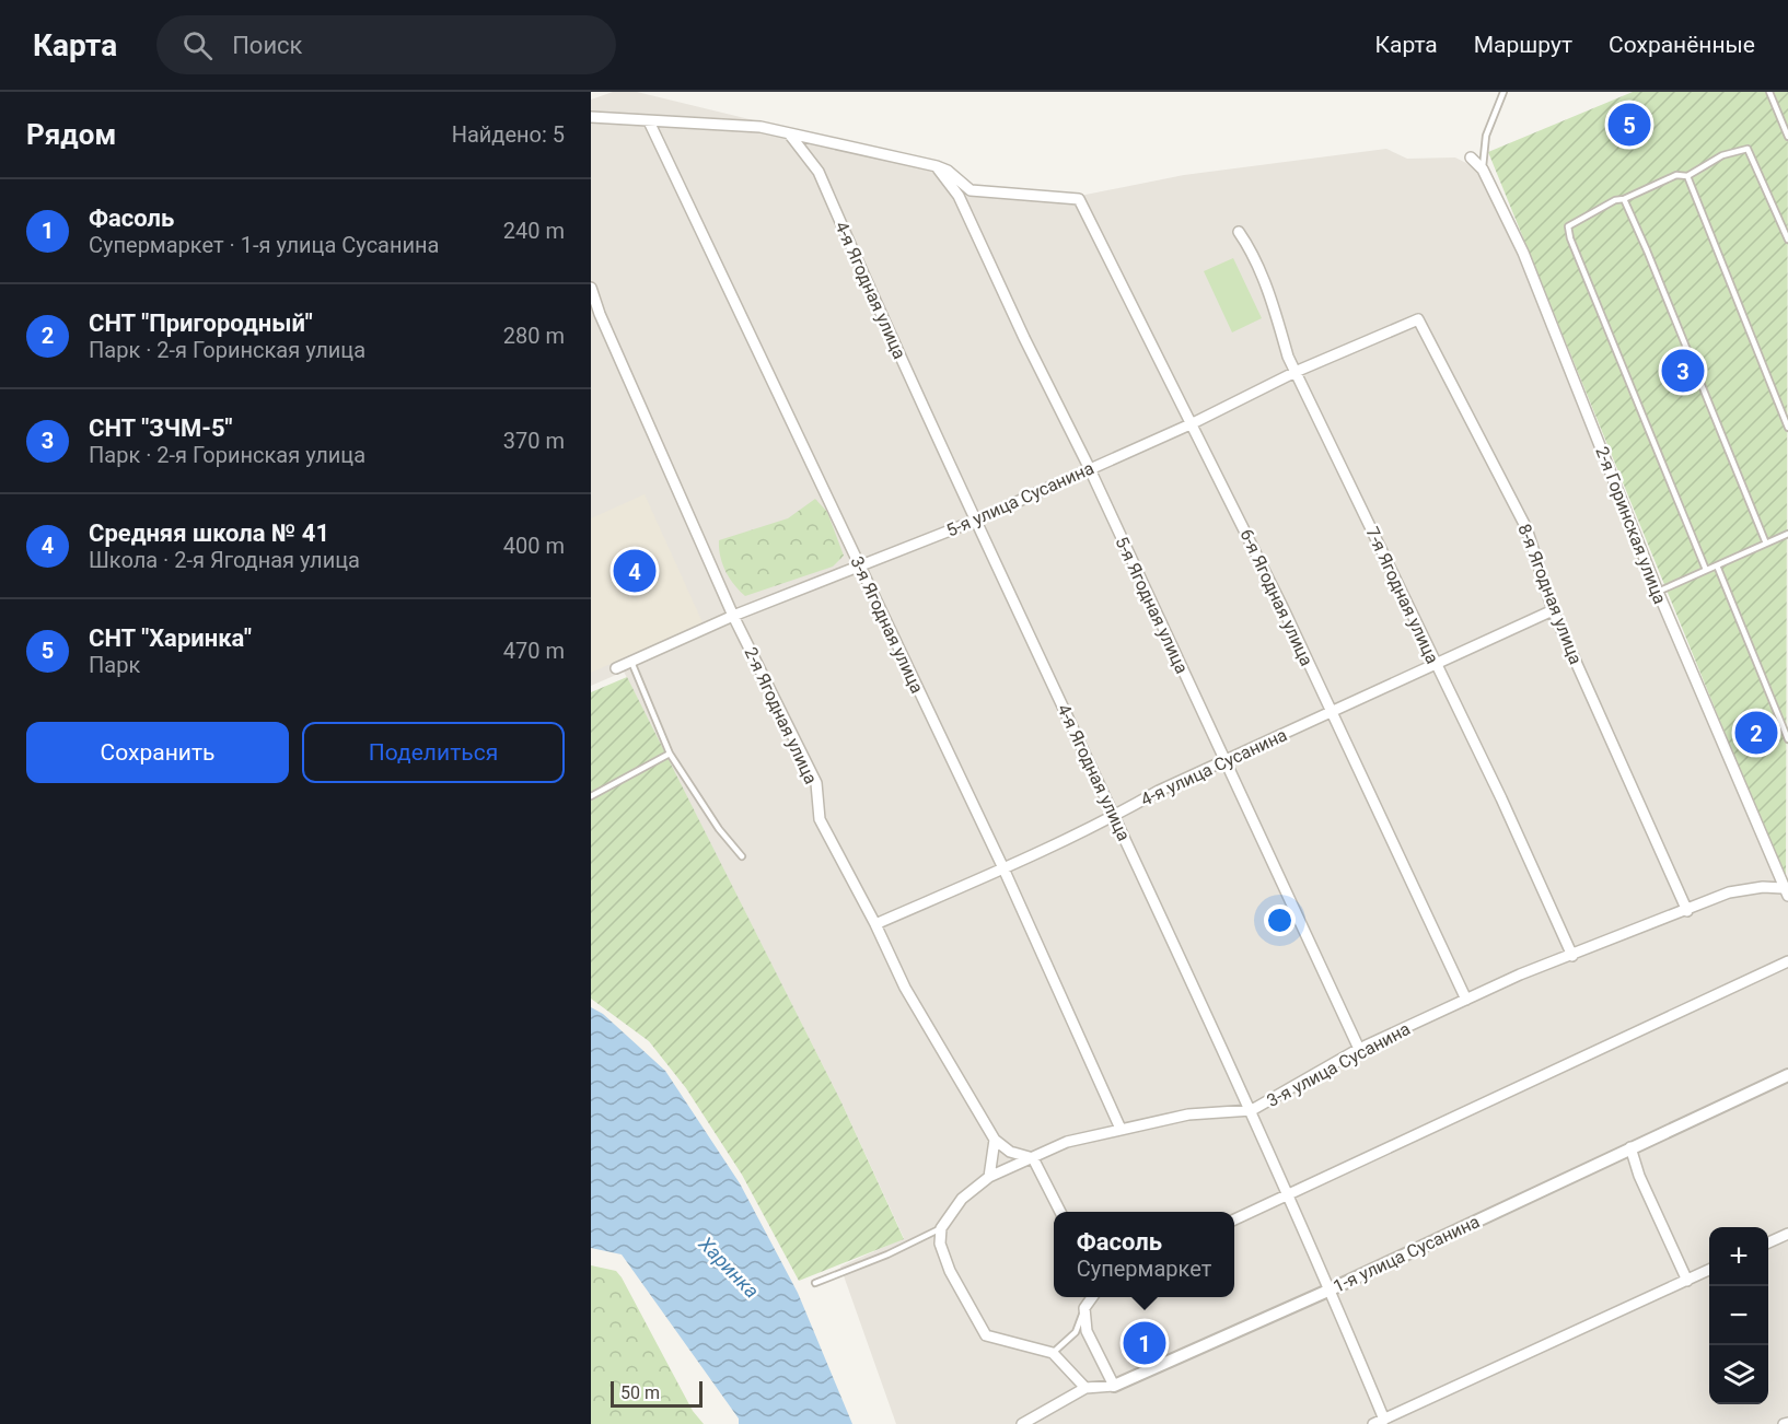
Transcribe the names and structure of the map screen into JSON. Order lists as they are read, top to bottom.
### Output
{
  "streets": {
    "street": [
      "4-я Ягодная улица",
      "5-я улица Сусанина",
      "2-я Горинская улица",
      "8-я Ягодная улица",
      "7-я Ягодная улица",
      "6-я Ягодная улица",
      "5-я Ягодная улица",
      "3-я Ягодная улица",
      "2-я Ягодная улица",
      "4-я улица Сусанина",
      "3-я улица Сусанина",
      "1-я улица Сусанина"
    ]
  },
  "crossings": [
    ["4-я Ягодная улица", "5-я улица Сусанина"],
    ["4-я Ягодная улица", "4-я улица Сусанина"],
    ["4-я Ягодная улица", "3-я улица Сусанина"],
    ["4-я Ягодная улица", "1-я улица Сусанина"],
    ["5-я улица Сусанина", "8-я Ягодная улица"],
    ["5-я улица Сусанина", "7-я Ягодная улица"],
    ["5-я улица Сусанина", "6-я Ягодная улица"],
    ["5-я улица Сусанина", "5-я Ягодная улица"],
    ["5-я улица Сусанина", "3-я Ягодная улица"],
    ["5-я улица Сусанина", "2-я Ягодная улица"],
    ["2-я Горинская улица", "3-я улица Сусанина"],
    ["8-я Ягодная улица", "4-я улица Сусанина"],
    ["8-я Ягодная улица", "3-я улица Сусанина"],
    ["7-я Ягодная улица", "4-я улица Сусанина"],
    ["7-я Ягодная улица", "3-я улица Сусанина"],
    ["6-я Ягодная улица", "5-я Ягодная улица"],
    ["6-я Ягодная улица", "4-я улица Сусанина"],
    ["6-я Ягодная улица", "3-я улица Сусанина"],
    ["5-я Ягодная улица", "4-я улица Сусанина"],
    ["5-я Ягодная улица", "3-я улица Сусанина"],
    ["3-я Ягодная улица", "4-я улица Сусанина"],
    ["3-я Ягодная улица", "3-я улица Сусанина"],
    ["2-я Ягодная улица", "4-я улица Сусанина"]
  ],
  "water": ["Харинка"],
  "scale_bar": "50 m",
  "page": {
    "header": "Карта",
    "search": "Поиск",
    "nav": ["Карта", "Маршрут", "Сохранённые"],
    "heading": ["Рядом", "Найдено: 5"],
    "pins": [
      "5",
      "3",
      "4",
      "2",
      "1"
    ],
    "list": [
      {
        "mark": "1",
        "name": "Фасоль",
        "note": "Супермаркет · 1-я улица Сусанина",
        "value": "240 m"
      },
      {
        "mark": "2",
        "name": "СНТ \"Пригородный\"",
        "note": "Парк · 2-я Горинская улица",
        "value": "280 m"
      },
      {
        "mark": "3",
        "name": "СНТ \"ЗЧМ-5\"",
        "note": "Парк · 2-я Горинская улица",
        "value": "370 m"
      },
      {
        "mark": "4",
        "name": "Средняя школа № 41",
        "note": "Школа · 2-я Ягодная улица",
        "value": "400 m"
      },
      {
        "mark": "5",
        "name": "СНТ \"Харинка\"",
        "note": "Парк",
        "value": "470 m"
      }
    ],
    "buttons": ["Сохранить", "Поделиться"],
    "popup": ["Фасоль", "Супермаркет"],
    "map_buttons": ["+", "−"],
    "scale": "50 m"
  }
}
